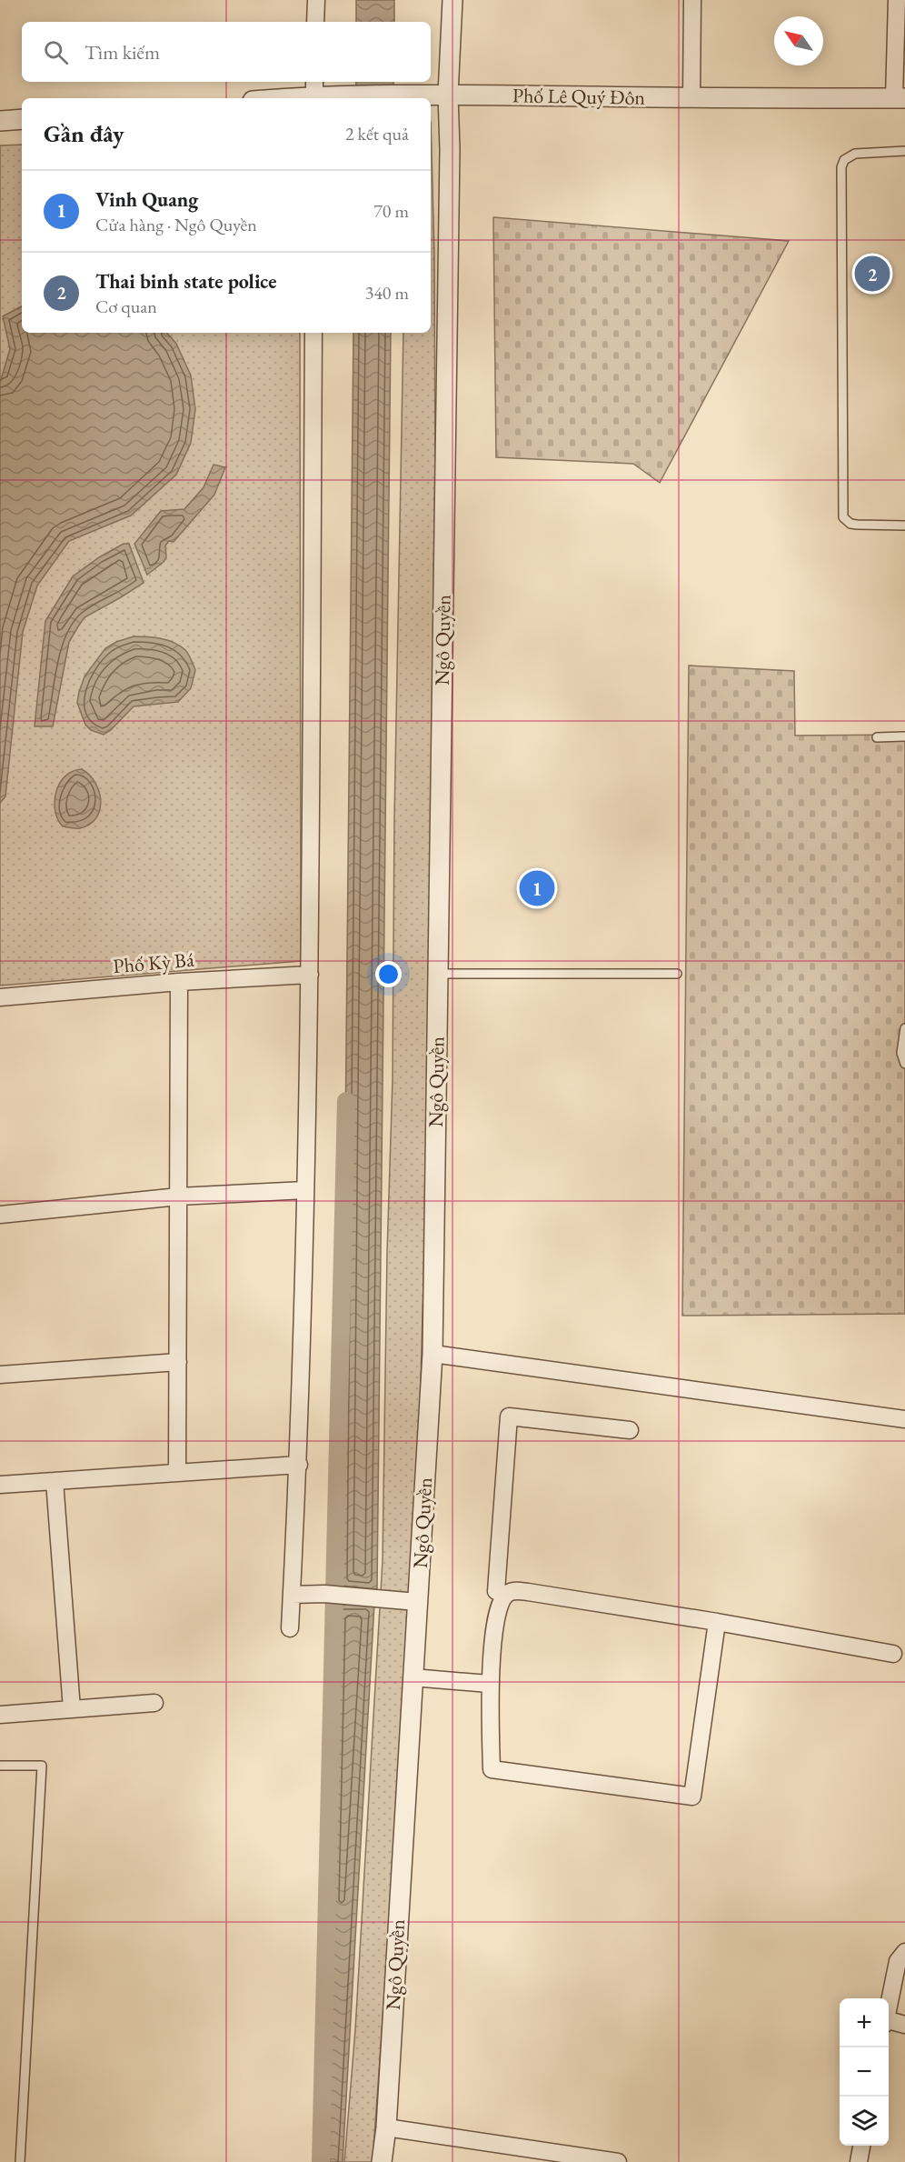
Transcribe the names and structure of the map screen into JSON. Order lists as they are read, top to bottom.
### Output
{
  "streets": {
    "street": ["Phố Lê Quý Đôn", "Ngô Quyền", "Phố Kỳ Bá"]
  },
  "crossings": [
    ["Phố Lê Quý Đôn", "Ngô Quyền"]
  ],
  "north": "top left",
  "page": {
    "search": "Tìm kiếm",
    "heading": ["Gần đây", "2 kết quả"],
    "list": [
      {
        "mark": "1",
        "name": "Vinh Quang",
        "note": "Cửa hàng · Ngô Quyền",
        "value": "70 m"
      },
      {
        "mark": "2",
        "name": "Thai binh state police",
        "note": "Cơ quan",
        "value": "340 m"
      }
    ],
    "pins": ["2", "1"],
    "map_buttons": ["+", "−"]
  }
}
